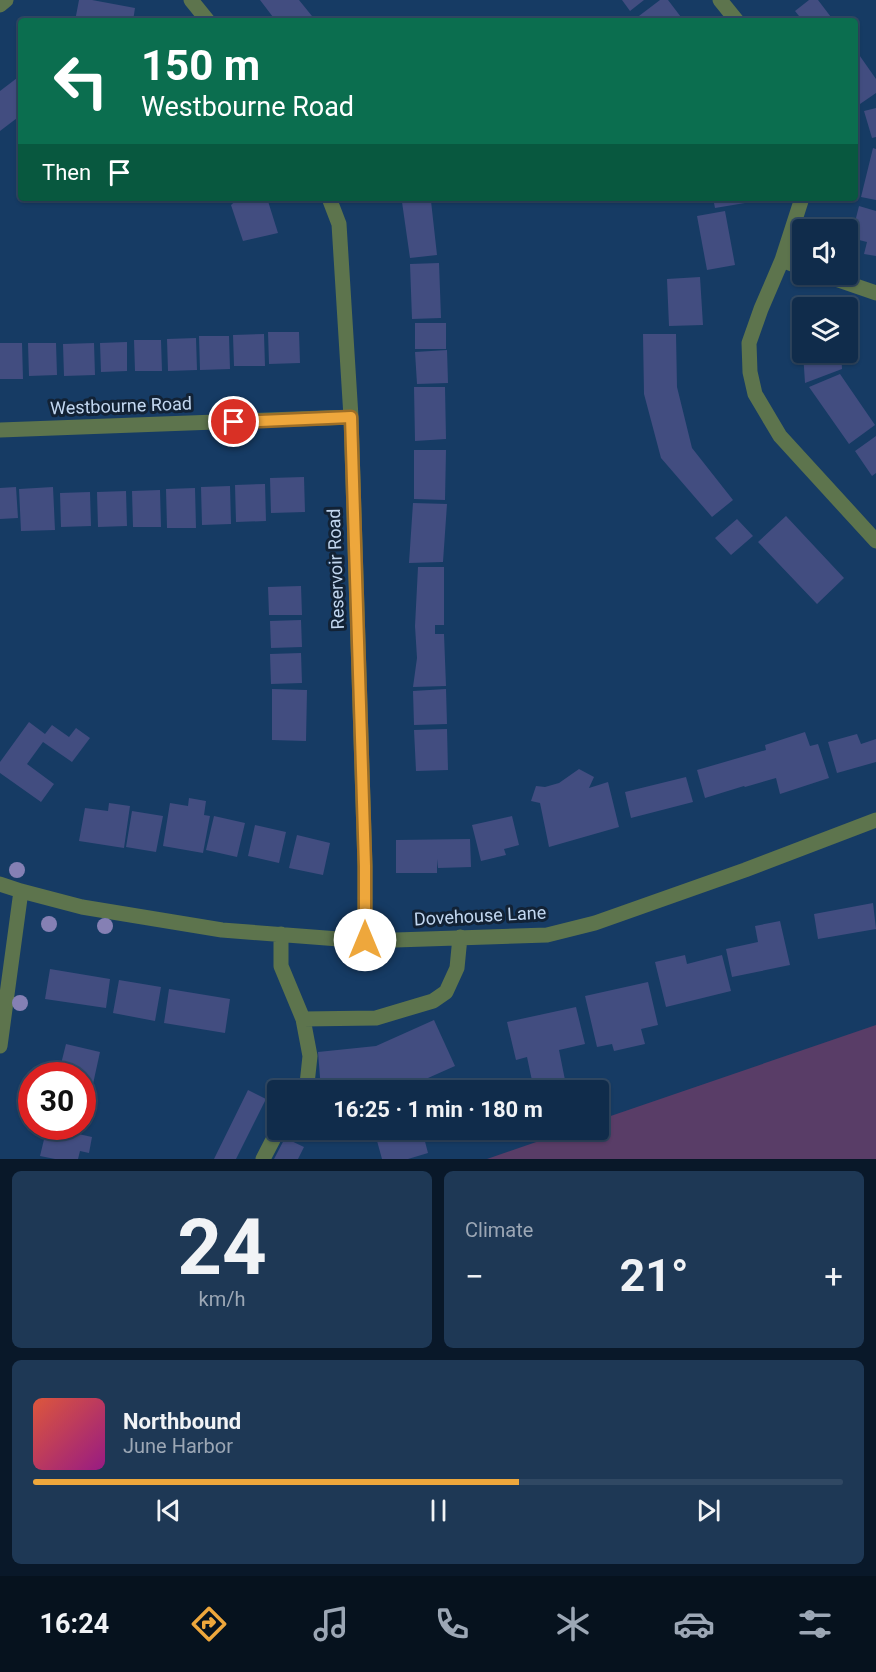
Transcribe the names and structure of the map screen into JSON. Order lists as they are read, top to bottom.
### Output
{
  "streets": {
    "street": ["Westbourne Road", "Reservoir Road", "Dovehouse Lane"]
  },
  "crossings": [
    ["Westbourne Road", "Reservoir Road"],
    ["Reservoir Road", "Dovehouse Lane"]
  ],
  "page": {
    "turn": ["150 m", "Westbourne Road"],
    "then": "Then",
    "limit": "30",
    "trip": "16:25 · 1 min · 180 m",
    "tile": [
      ["24", "km/h"],
      "Climate"
    ],
    "heat": ["−", "21°", "+"],
    "song": ["Northbound", "June Harbor"],
    "tabs": "16:24"
  }
}
